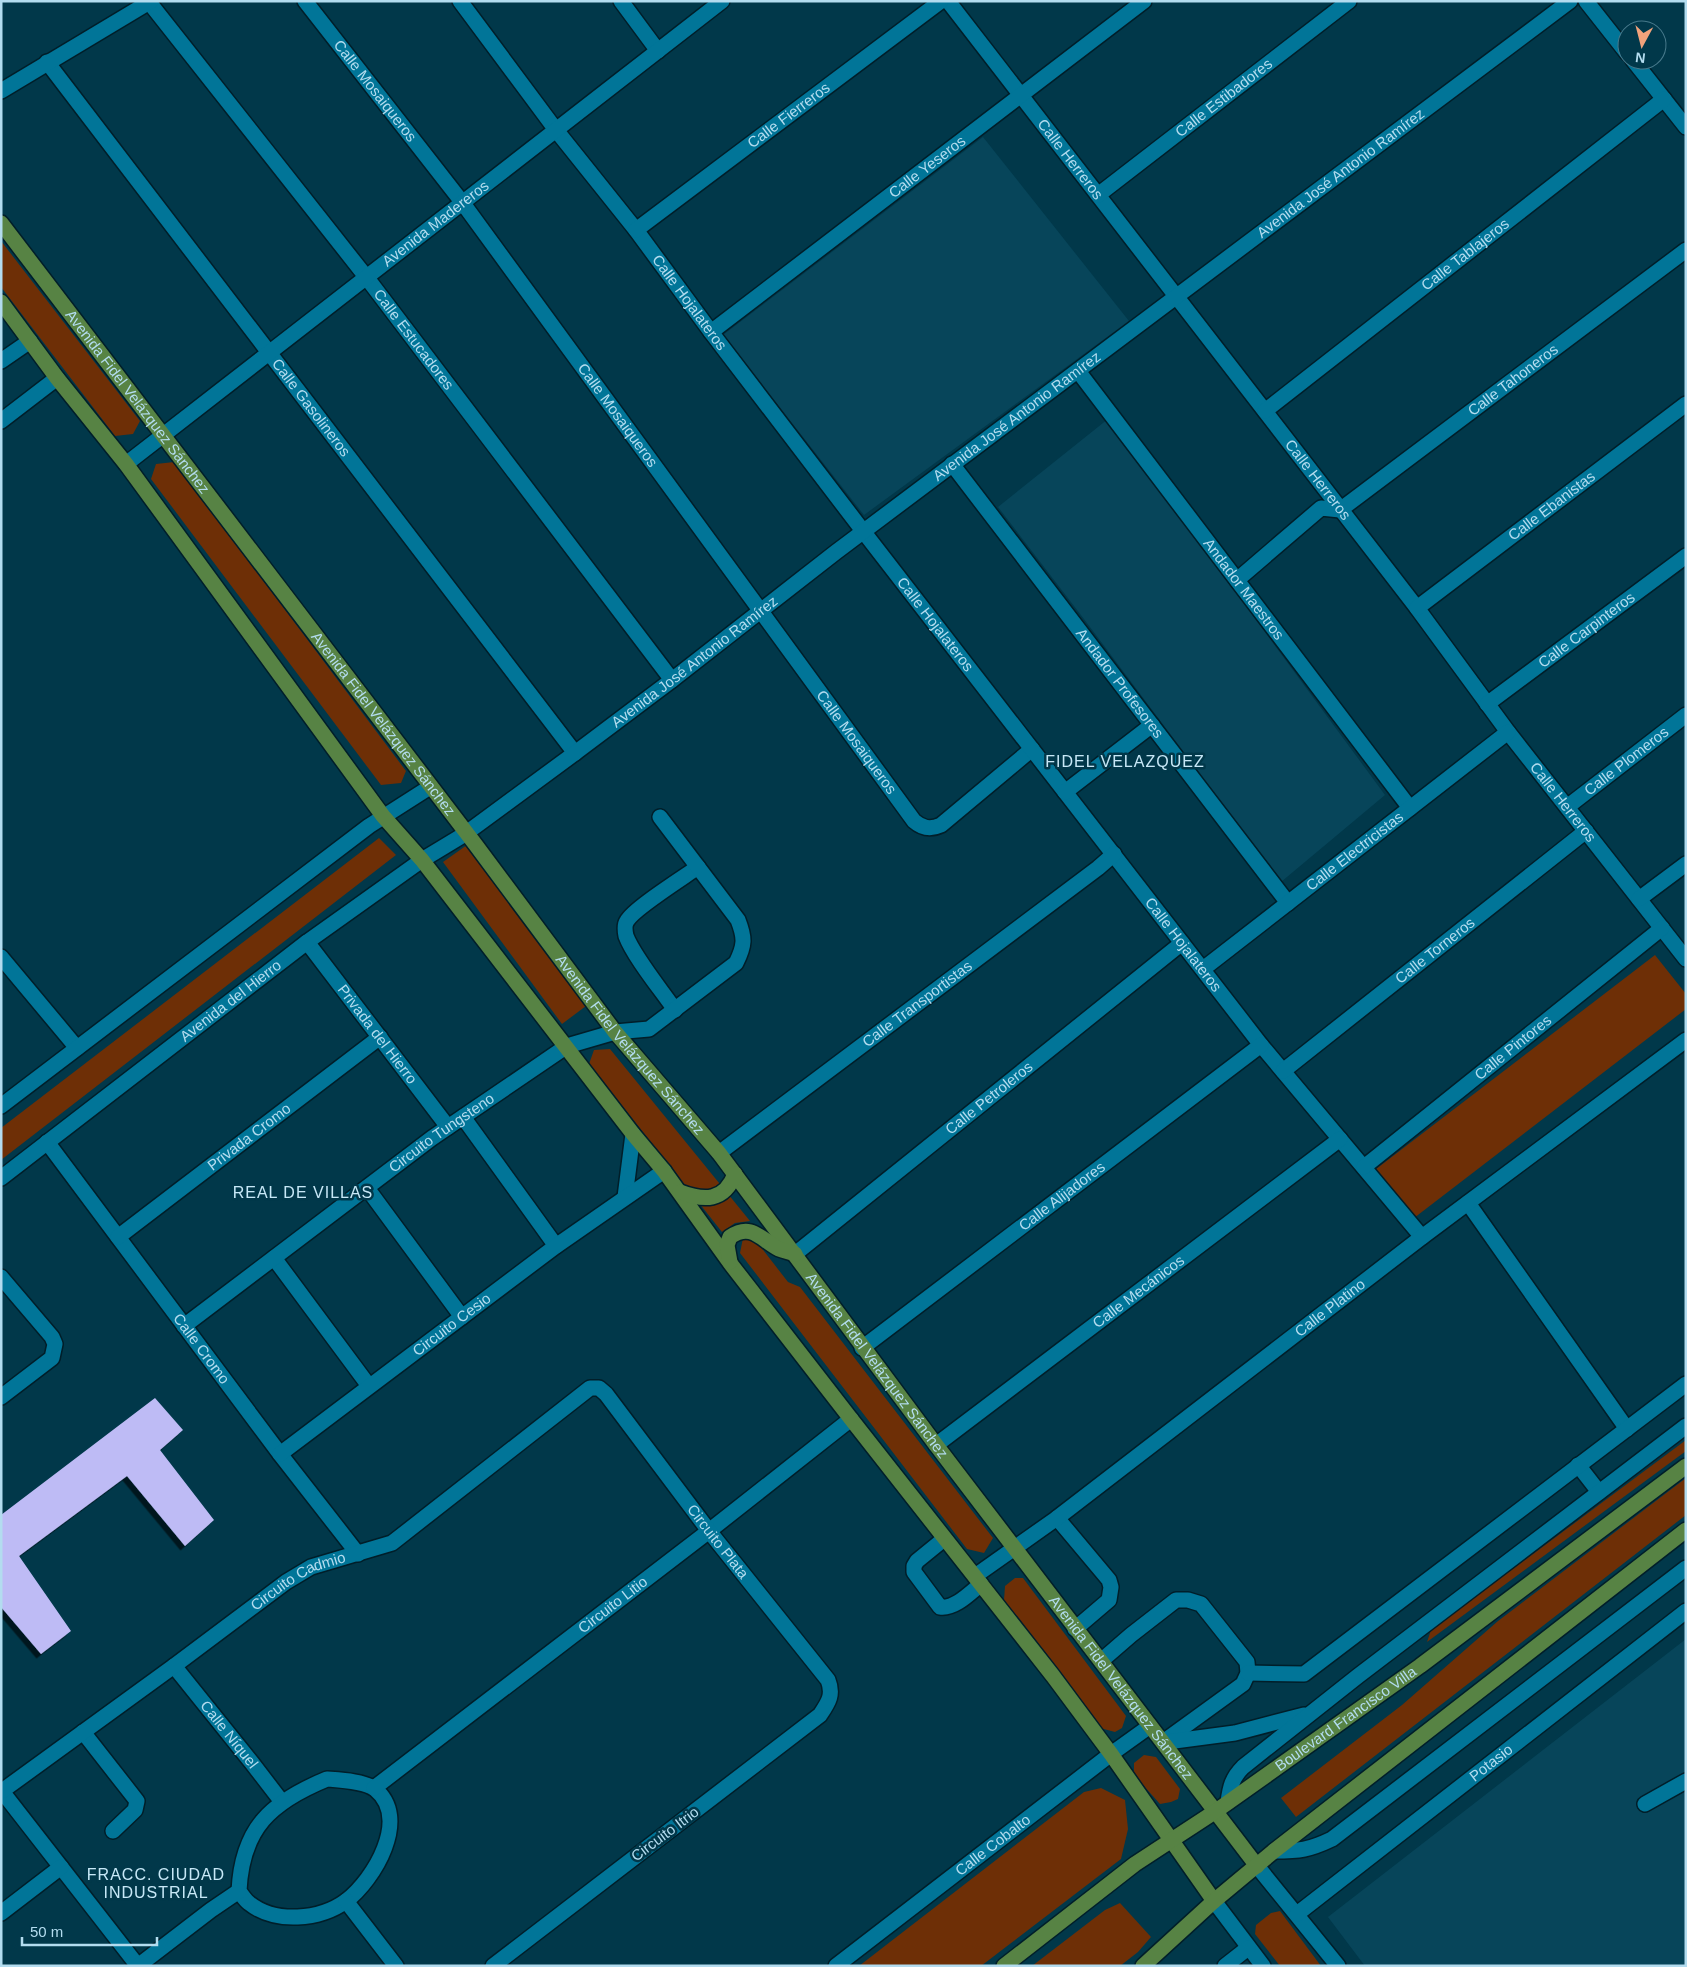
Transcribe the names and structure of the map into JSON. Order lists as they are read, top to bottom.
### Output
{
  "streets": {
    "main road": ["Avenida Fidel Velázquez Sánchez", "Boulevard Francisco Villa"],
    "street": [
      "Calle Mosaiqueros",
      "Calle Estibadores",
      "Calle Fierreros",
      "Calle Herreros",
      "Calle Yeseros",
      "Avenida José Antonio Ramírez",
      "Avenida Madereros",
      "Calle Tablajeros",
      "Calle Hojalateros",
      "Calle Estucadores",
      "Calle Tahoneros",
      "Calle Gasolineros",
      "Calle Ebanistas",
      "Andador Maestros",
      "Calle Carpinteros",
      "Andador Profesores",
      "Calle Plomeros",
      "Calle Electricistas",
      "Calle Torneros",
      "Avenida del Hierro",
      "Calle Transportistas",
      "Privada del Hierro",
      "Calle Pintores",
      "Calle Petroleros",
      "Circuito Tungsteno",
      "Privada Cromo",
      "Calle Alijadores",
      "Calle Mecánicos",
      "Calle Platino",
      "Circuito Cesio",
      "Calle Cromo",
      "Circuito Plata",
      "Circuito Cadmio",
      "Circuito Litio",
      "Calle Níquel",
      "Potasio",
      "Circuito Itrio",
      "Calle Cobalto"
    ]
  },
  "crossings": [
    ["Calle Mosaiqueros", "Avenida José Antonio Ramírez"],
    ["Calle Mosaiqueros", "Avenida Madereros"],
    ["Calle Mosaiqueros", "Calle Hojalateros"],
    ["Calle Estibadores", "Calle Herreros"],
    ["Calle Fierreros", "Calle Hojalateros"],
    ["Calle Herreros", "Calle Yeseros"],
    ["Calle Herreros", "Avenida José Antonio Ramírez"],
    ["Calle Herreros", "Calle Tablajeros"],
    ["Calle Herreros", "Calle Tahoneros"],
    ["Calle Herreros", "Calle Ebanistas"],
    ["Calle Herreros", "Calle Carpinteros"],
    ["Calle Herreros", "Calle Plomeros"],
    ["Calle Herreros", "Calle Electricistas"],
    ["Calle Herreros", "Calle Torneros"],
    ["Calle Herreros", "Calle Pintores"],
    ["Calle Yeseros", "Calle Hojalateros"],
    ["Avenida José Antonio Ramírez", "Calle Hojalateros"],
    ["Avenida José Antonio Ramírez", "Calle Estucadores"],
    ["Avenida José Antonio Ramírez", "Avenida Fidel Velázquez Sánchez"],
    ["Avenida José Antonio Ramírez", "Calle Gasolineros"],
    ["Avenida José Antonio Ramírez", "Andador Maestros"],
    ["Avenida José Antonio Ramírez", "Andador Profesores"],
    ["Avenida José Antonio Ramírez", "Avenida del Hierro"],
    ["Avenida Madereros", "Calle Hojalateros"],
    ["Avenida Madereros", "Calle Estucadores"],
    ["Avenida Madereros", "Avenida Fidel Velázquez Sánchez"],
    ["Avenida Madereros", "Calle Gasolineros"],
    ["Calle Hojalateros", "Calle Electricistas"],
    ["Calle Hojalateros", "Calle Torneros"],
    ["Calle Hojalateros", "Calle Transportistas"],
    ["Calle Hojalateros", "Calle Pintores"],
    ["Calle Hojalateros", "Calle Petroleros"],
    ["Calle Hojalateros", "Calle Alijadores"],
    ["Calle Hojalateros", "Calle Mecánicos"],
    ["Calle Hojalateros", "Calle Platino"],
    ["Avenida Fidel Velázquez Sánchez", "Avenida del Hierro"],
    ["Avenida Fidel Velázquez Sánchez", "Calle Transportistas"],
    ["Avenida Fidel Velázquez Sánchez", "Calle Petroleros"],
    ["Avenida Fidel Velázquez Sánchez", "Circuito Tungsteno"],
    ["Avenida Fidel Velázquez Sánchez", "Calle Alijadores"],
    ["Avenida Fidel Velázquez Sánchez", "Calle Mecánicos"],
    ["Avenida Fidel Velázquez Sánchez", "Calle Platino"],
    ["Avenida Fidel Velázquez Sánchez", "Boulevard Francisco Villa"],
    ["Avenida Fidel Velázquez Sánchez", "Calle Cobalto"],
    ["Andador Maestros", "Calle Electricistas"],
    ["Andador Profesores", "Calle Electricistas"],
    ["Avenida del Hierro", "Privada del Hierro"],
    ["Avenida del Hierro", "Calle Cromo"],
    ["Privada del Hierro", "Circuito Tungsteno"],
    ["Privada del Hierro", "Privada Cromo"],
    ["Circuito Tungsteno", "Calle Cromo"],
    ["Privada Cromo", "Calle Cromo"],
    ["Circuito Cesio", "Calle Cromo"],
    ["Calle Cromo", "Circuito Cadmio"],
    ["Circuito Plata", "Circuito Cadmio"],
    ["Circuito Plata", "Circuito Litio"],
    ["Circuito Plata", "Circuito Itrio"],
    ["Circuito Cadmio", "Calle Níquel"],
    ["Circuito Litio", "Calle Níquel"]
  ],
  "districts": ["FIDEL VELAZQUEZ", "REAL DE VILLAS", "FRACC. CIUDAD INDUSTRIAL"],
  "scale_bar": "50 m",
  "north": "bottom"
}
